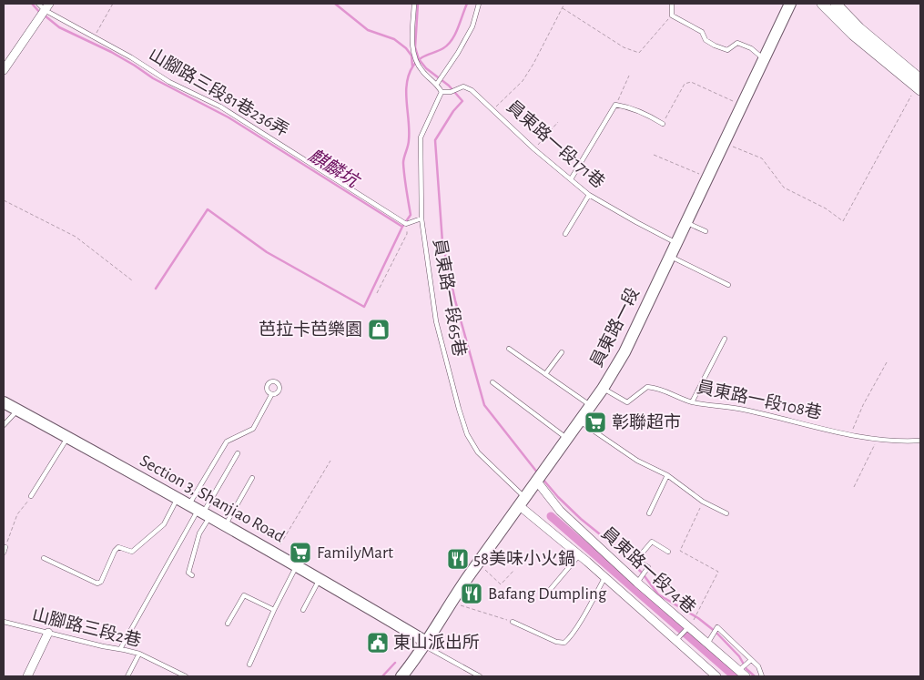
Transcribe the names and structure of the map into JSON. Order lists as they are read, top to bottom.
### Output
{
  "streets": {
    "main road": ["員東路一段", "Section 3, Shanjiao Road"],
    "street": ["員東路一段74巷"],
    "lane": [
      "山腳路三段81巷236弄",
      "員東路一段171巷",
      "員東路一段65巷",
      "員東路一段108巷",
      "山腳路三段2巷"
    ]
  },
  "crossings": [
    ["員東路一段171巷", "員東路一段65巷"],
    ["員東路一段171巷", "員東路一段"],
    ["員東路一段65巷", "員東路一段"],
    ["員東路一段", "員東路一段108巷"],
    ["員東路一段", "Section 3, Shanjiao Road"],
    ["員東路一段", "員東路一段74巷"]
  ],
  "water": ["麒麟坑"],
  "places": {
    "shop": ["芭拉卡芭樂園"],
    "supermarket": ["彰聯超市", "FamilyMart"],
    "restaurant": ["58美味小火鍋", "Bafang Dumpling"],
    "public building": ["東山派出所"]
  }
}
